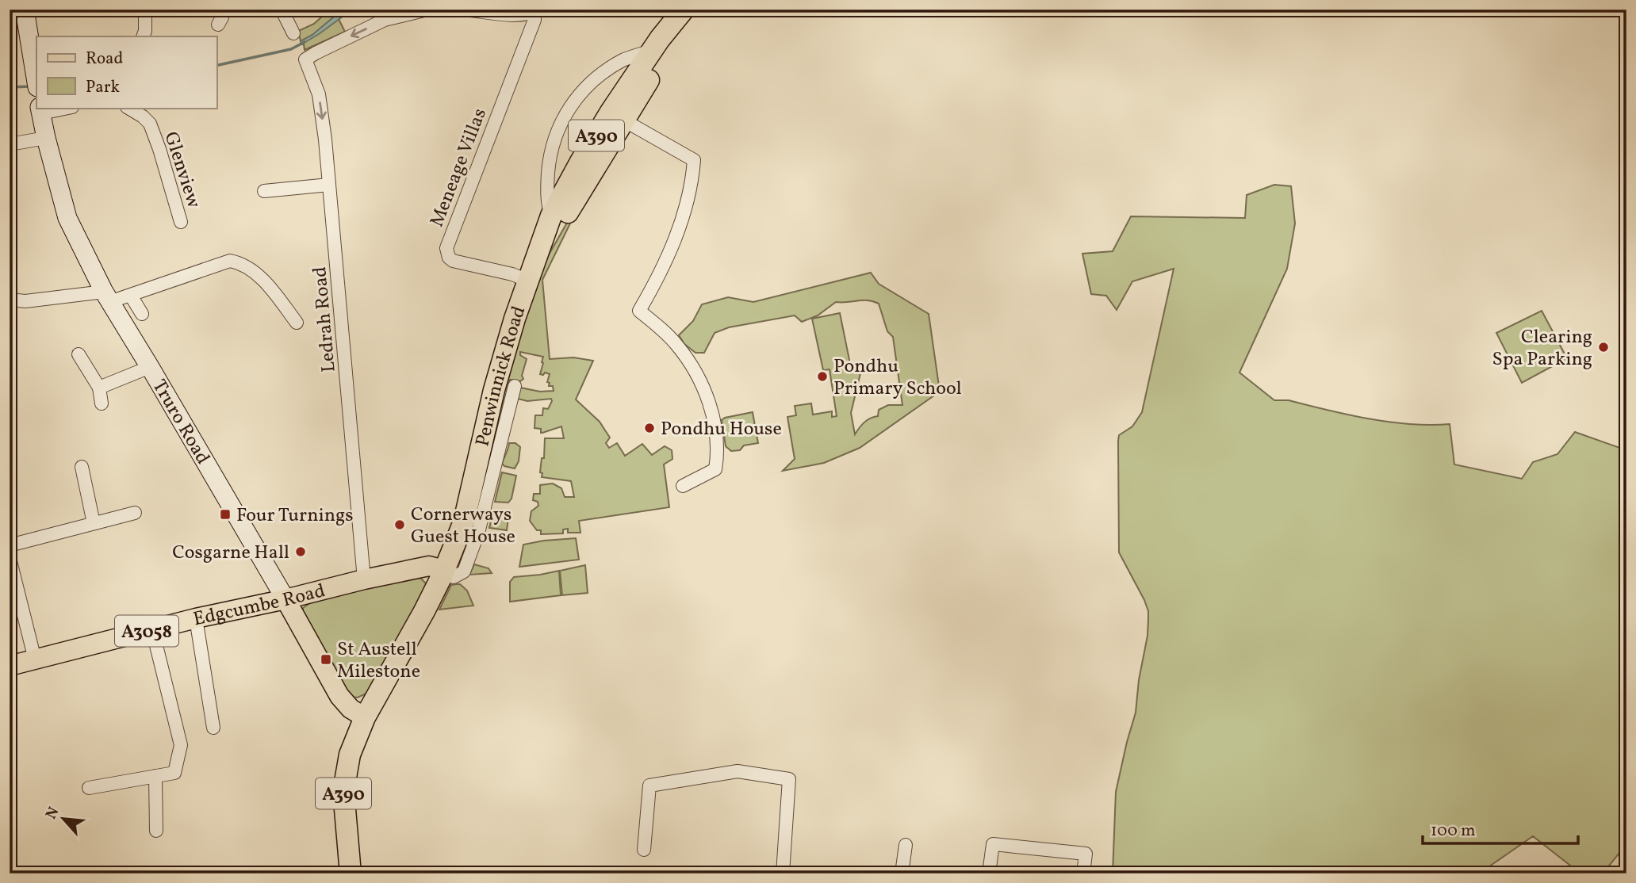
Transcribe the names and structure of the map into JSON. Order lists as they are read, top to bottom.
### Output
{
  "streets": {
    "highway": ["A390", "Penwinnick Road"],
    "main road": ["Truro Road", "Edgcumbe Road", "A3058"],
    "street": ["Meneage Villas", "Glenview", "Ledrah Road"]
  },
  "crossings": [
    ["A390", "Penwinnick Road"],
    ["A390", "Truro Road"],
    ["Meneage Villas", "Penwinnick Road"],
    ["Ledrah Road", "Edgcumbe Road"],
    ["Penwinnick Road", "Truro Road"],
    ["Penwinnick Road", "Edgcumbe Road"],
    ["Truro Road", "Edgcumbe Road"]
  ],
  "places": {
    "other": [
      "Clearing Spa Parking",
      "Pondhu Primary School",
      "Pondhu House",
      "Cornerways Guest House",
      "Cosgarne Hall"
    ],
    "transit": ["Four Turnings", "St Austell Milestone"]
  },
  "legend": ["Road", "Park"],
  "scale_bar": "100 m",
  "north": "top left"
}
